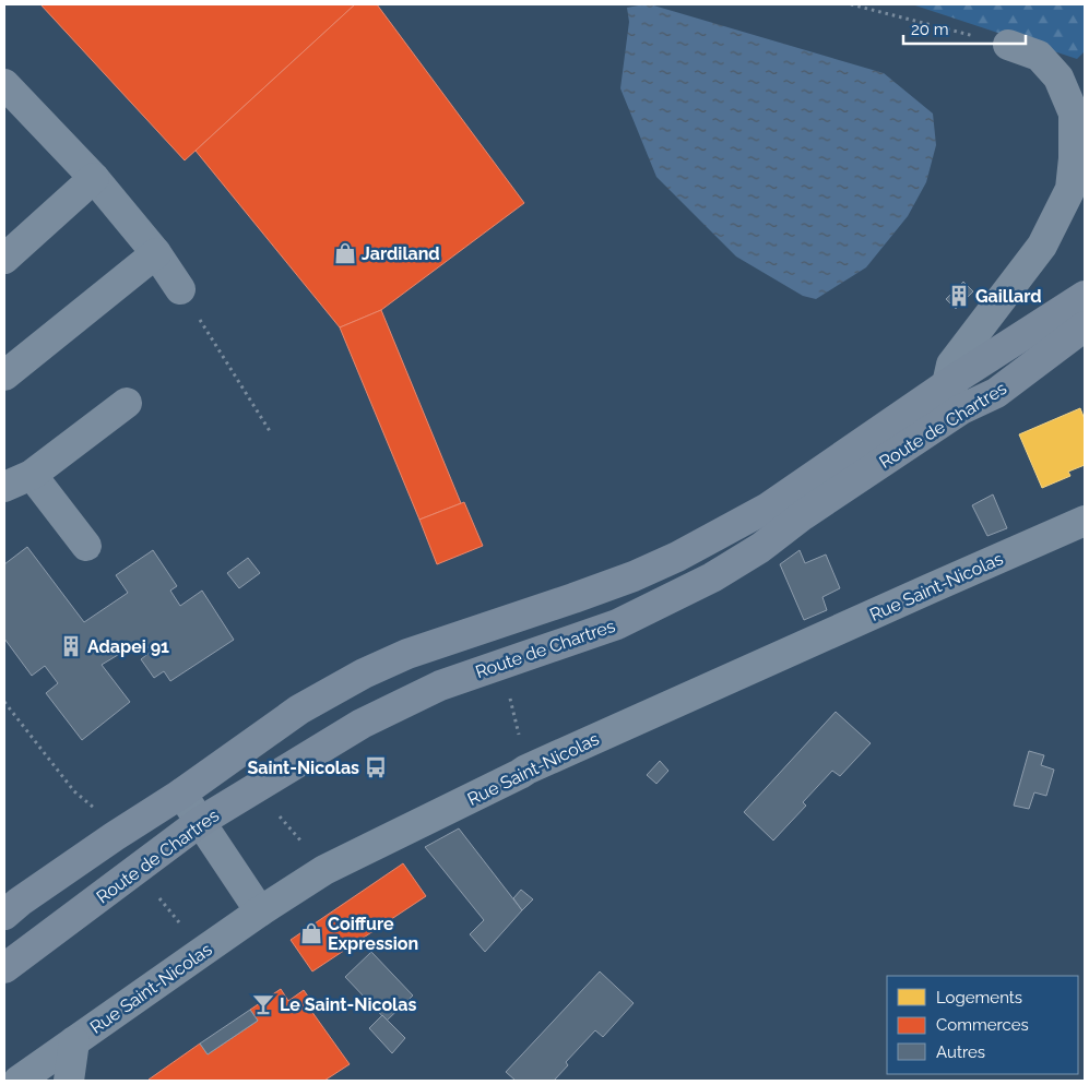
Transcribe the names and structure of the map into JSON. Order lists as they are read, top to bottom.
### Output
{
  "streets": {
    "main road": ["Route de Chartres"],
    "street": ["Rue Saint-Nicolas"]
  },
  "places": {
    "shop": ["Jardiland", "Coiffure Expression"],
    "building": ["Gaillard", "Adapei 91"],
    "bus stop": ["Saint-Nicolas"],
    "bar": ["Le Saint-Nicolas"]
  },
  "legend": ["Logements", "Commerces", "Autres"],
  "scale_bar": "20 m"
}
